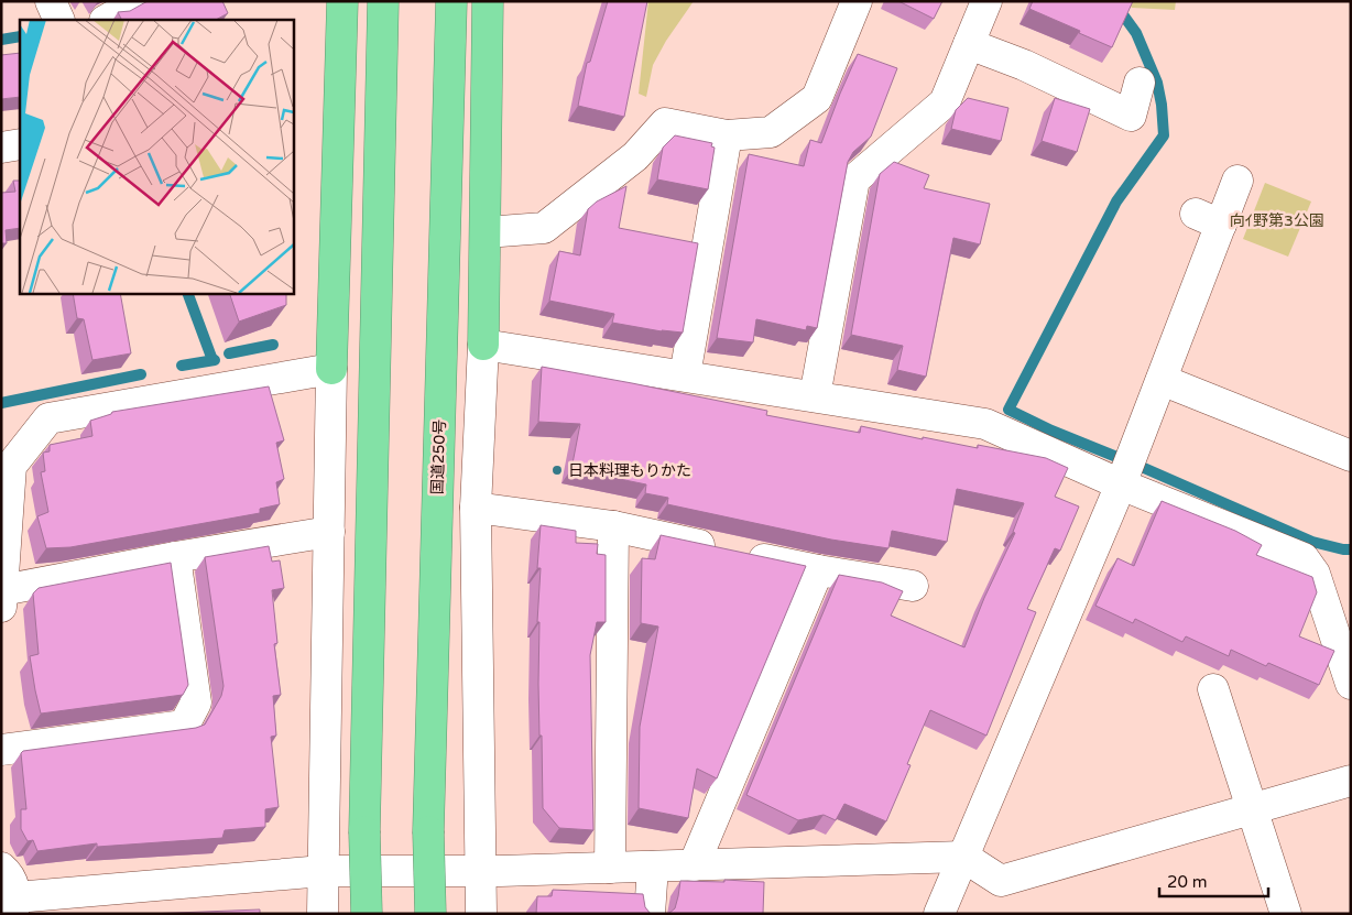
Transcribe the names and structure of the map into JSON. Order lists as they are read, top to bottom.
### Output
{
  "streets": {
    "highway": ["国道250号"]
  },
  "parks": ["向ｲ野第3公園"],
  "places": ["日本料理もりかた"],
  "scale_bar": "20 m"
}
